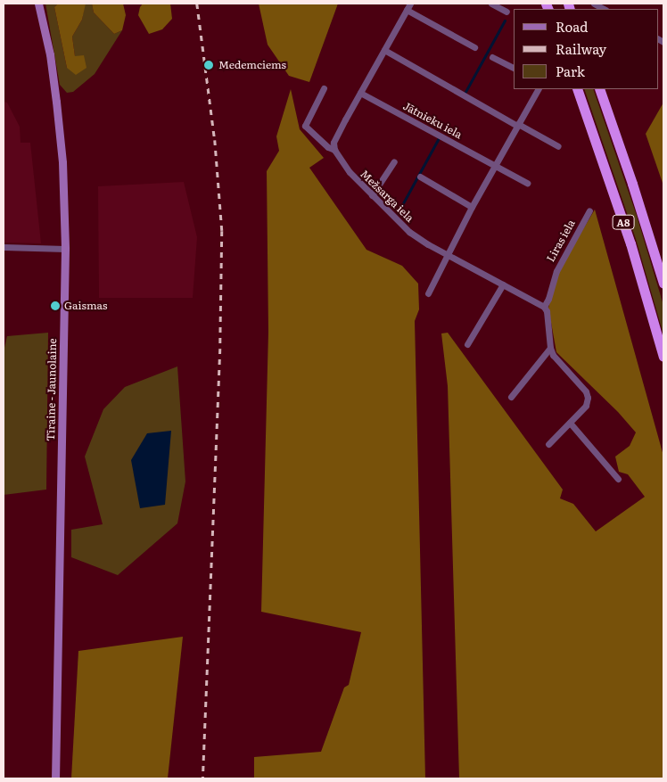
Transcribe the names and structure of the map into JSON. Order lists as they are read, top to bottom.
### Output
{
  "streets": {
    "highway": ["A8"],
    "main road": ["Tīraine - Jaunolaine"],
    "street": ["Jātnieku iela", "Mežsarga iela", "Liras iela"]
  },
  "crossings": [
    ["Mežsarga iela", "Liras iela"]
  ],
  "places": ["Medemciems", "Gaismas"],
  "legend": ["Road", "Railway", "Park"]
}
